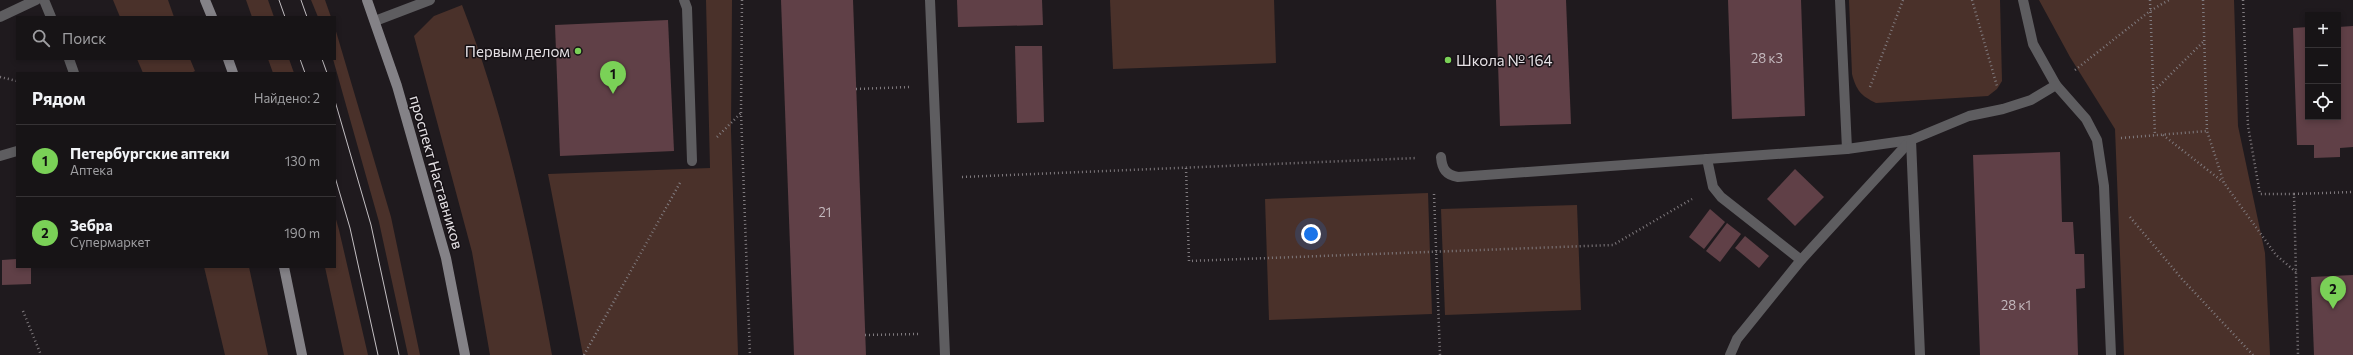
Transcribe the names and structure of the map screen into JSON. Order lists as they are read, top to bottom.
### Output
{
  "streets": {
    "main road": ["проспект Наставников"]
  },
  "places": ["Первым делом", "Школа № 164"],
  "house_numbers": ["28 к3", "21", "28 к1"],
  "page": {
    "map_buttons": ["+", "−"],
    "search": "Поиск",
    "pins": ["1", "2"],
    "heading": ["Рядом", "Найдено: 2"],
    "list": [
      {
        "mark": "1",
        "name": "Петербургские аптеки",
        "note": "Аптека",
        "value": "130 m"
      },
      {
        "mark": "2",
        "name": "Зебра",
        "note": "Супермаркет",
        "value": "190 m"
      }
    ]
  }
}
